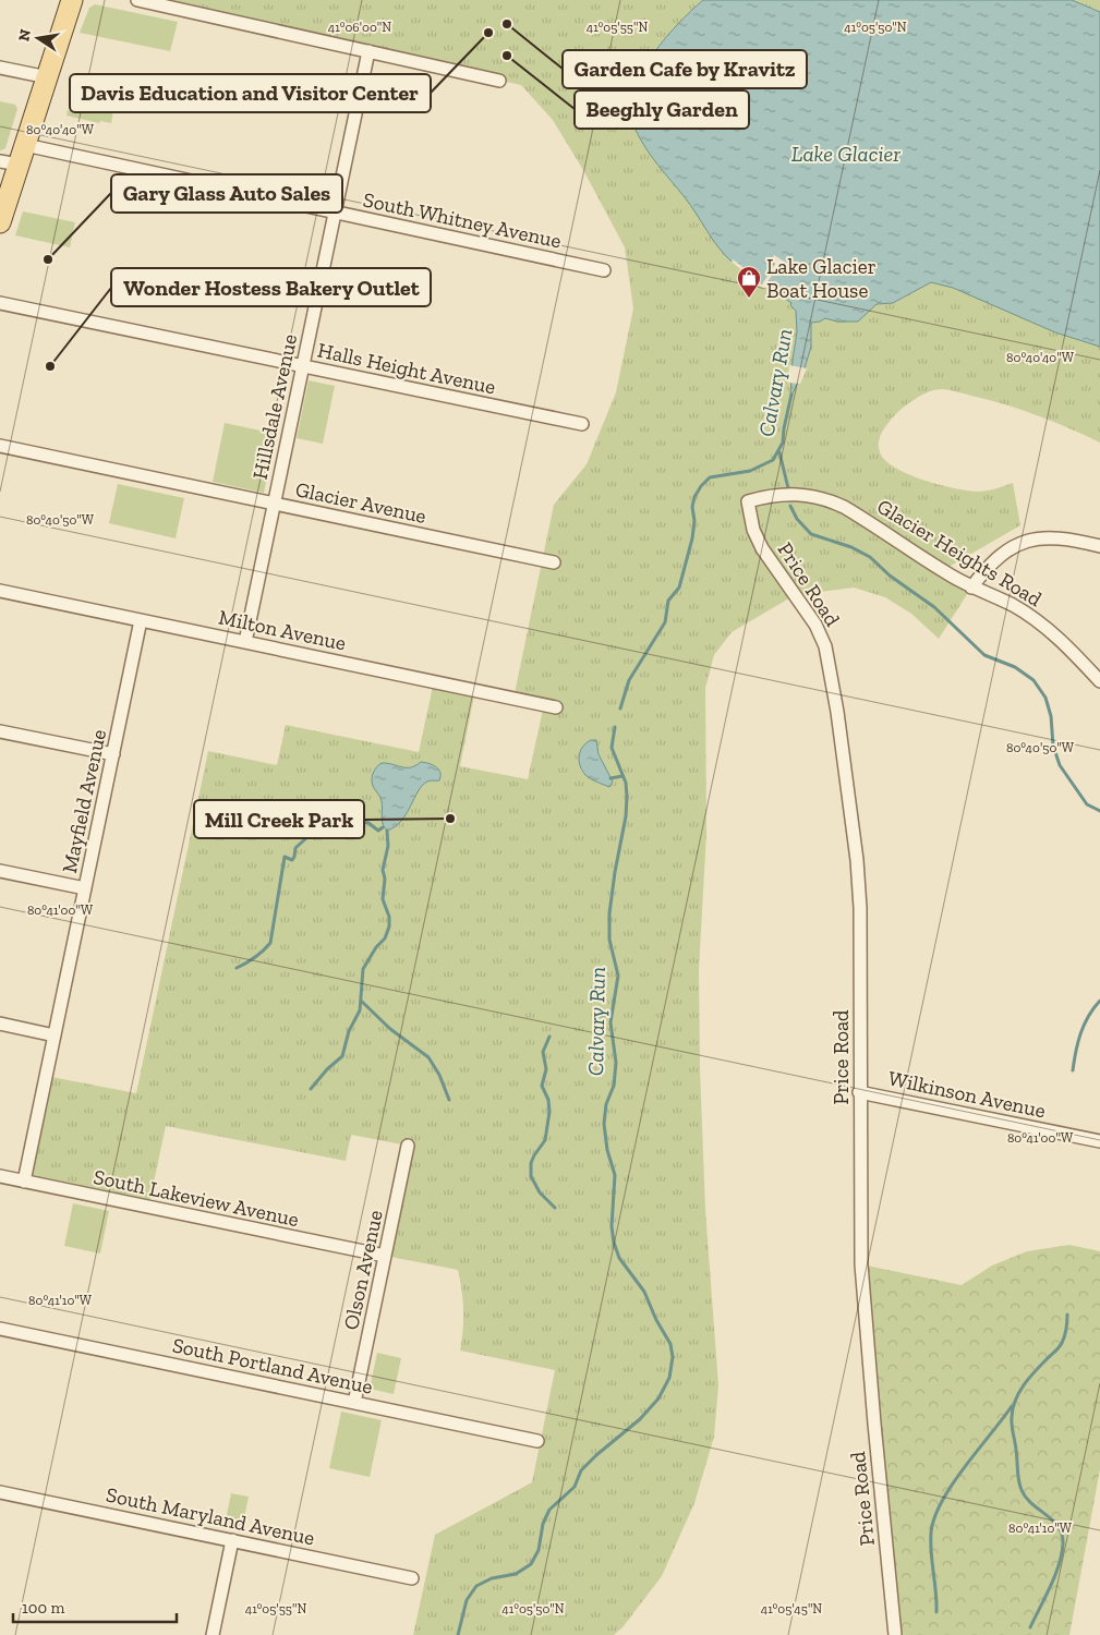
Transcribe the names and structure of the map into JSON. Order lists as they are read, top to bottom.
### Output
{
  "streets": {
    "street": [
      "South Whitney Avenue",
      "Halls Height Avenue",
      "Hillsdale Avenue",
      "Glacier Avenue",
      "Glacier Heights Road",
      "Price Road",
      "Milton Avenue",
      "Mayfield Avenue",
      "Wilkinson Avenue",
      "South Lakeview Avenue",
      "Olson Avenue",
      "South Portland Avenue",
      "South Maryland Avenue"
    ]
  },
  "crossings": [
    ["South Whitney Avenue", "Hillsdale Avenue"],
    ["Halls Height Avenue", "Hillsdale Avenue"],
    ["Hillsdale Avenue", "Glacier Avenue"],
    ["Hillsdale Avenue", "Milton Avenue"],
    ["Glacier Heights Road", "Price Road"],
    ["Price Road", "Wilkinson Avenue"],
    ["Milton Avenue", "Mayfield Avenue"],
    ["Mayfield Avenue", "South Lakeview Avenue"],
    ["South Lakeview Avenue", "Olson Avenue"],
    ["Olson Avenue", "South Portland Avenue"]
  ],
  "water": ["Lake Glacier", "Calvary Run"],
  "places": {
    "other": [
      "Garden Cafe by Kravitz",
      "Davis Education and Visitor Center",
      "Beeghly Garden",
      "Gary Glass Auto Sales",
      "Wonder Hostess Bakery Outlet",
      "Mill Creek Park"
    ],
    "shop": ["Lake Glacier Boat House"]
  },
  "scale_bar": "100 m",
  "north": "left",
  "coordinates": [
    "41°06'00\"N",
    "41°05'55\"N",
    "41°05'50\"N",
    "80°40'40\"W",
    "80°40'50\"W",
    "80°41'00\"W",
    "80°41'10\"W",
    "41°05'45\"N"
  ]
}
